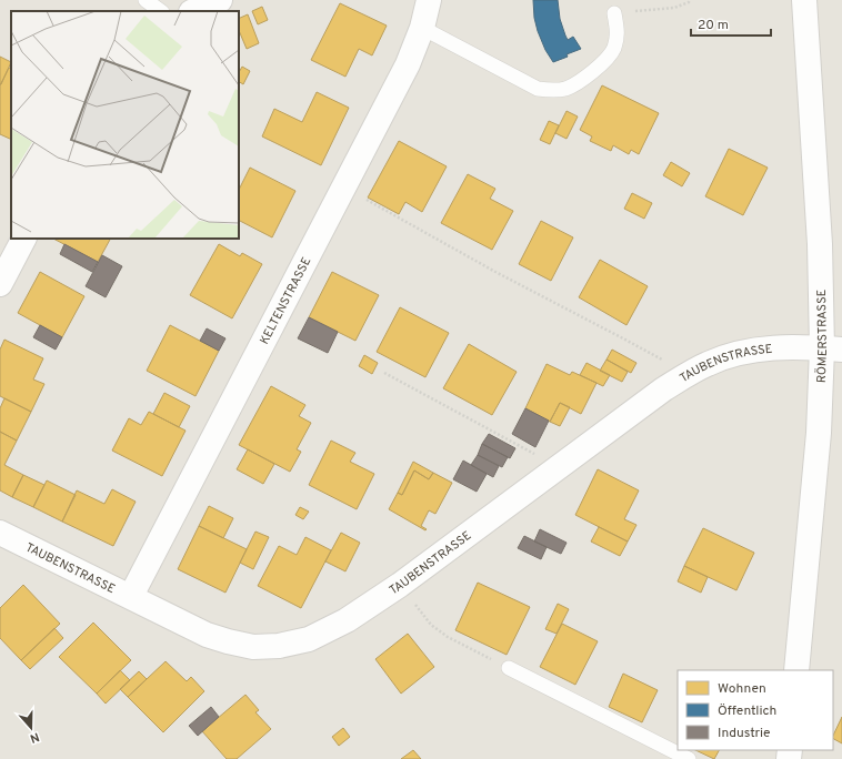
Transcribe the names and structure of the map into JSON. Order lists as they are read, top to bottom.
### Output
{
  "streets": {
    "street": ["KELTENSTRASSE", "RÖMERSTRASSE", "TAUBENSTRASSE"]
  },
  "crossings": [
    ["KELTENSTRASSE", "TAUBENSTRASSE"],
    ["RÖMERSTRASSE", "TAUBENSTRASSE"]
  ],
  "legend": ["Wohnen", "Öffentlich", "Industrie"],
  "scale_bar": "20 m",
  "north": "bottom"
}
